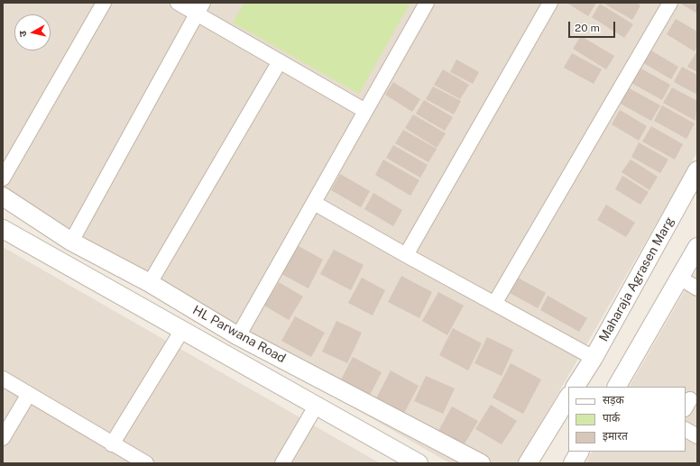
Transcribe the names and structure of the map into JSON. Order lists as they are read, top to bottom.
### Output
{
  "streets": {
    "street": ["Maharaja Agrasen Marg", "HL Parwana Road"]
  },
  "legend": ["सड़क", "पार्क", "इमारत"],
  "scale_bar": "20 m",
  "north": "left"
}
